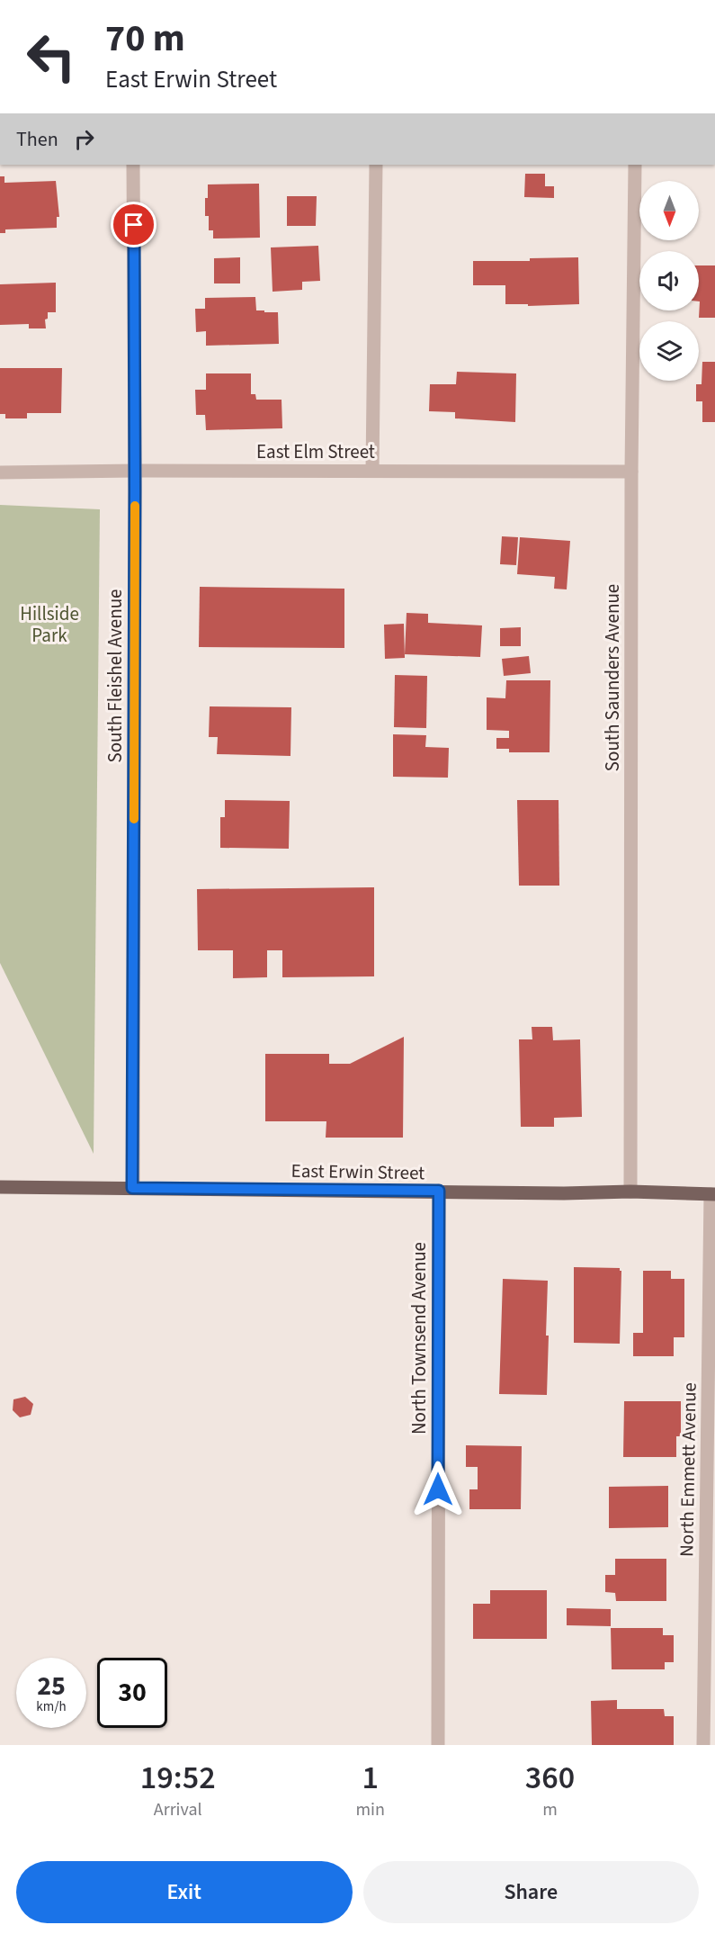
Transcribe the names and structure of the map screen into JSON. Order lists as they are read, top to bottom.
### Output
{
  "streets": {
    "main road": ["East Erwin Street"],
    "street": [
      "East Elm Street",
      "South Fleishel Avenue",
      "South Saunders Avenue",
      "North Townsend Avenue",
      "North Emmett Avenue"
    ]
  },
  "crossings": [
    ["East Elm Street", "South Fleishel Avenue"],
    ["East Elm Street", "South Saunders Avenue"],
    ["South Fleishel Avenue", "East Erwin Street"],
    ["South Saunders Avenue", "East Erwin Street"],
    ["East Erwin Street", "North Townsend Avenue"],
    ["East Erwin Street", "North Emmett Avenue"]
  ],
  "parks": ["Hillside Park"],
  "north": "bottom",
  "page": {
    "turn": ["70 m", "East Erwin Street"],
    "then": "Then",
    "speed": "25 km/h",
    "limit": "30",
    "eta": [
      "19:52",
      "Arrival",
      "1",
      "min",
      "360",
      "m"
    ],
    "buttons": ["Exit", "Share"]
  }
}
